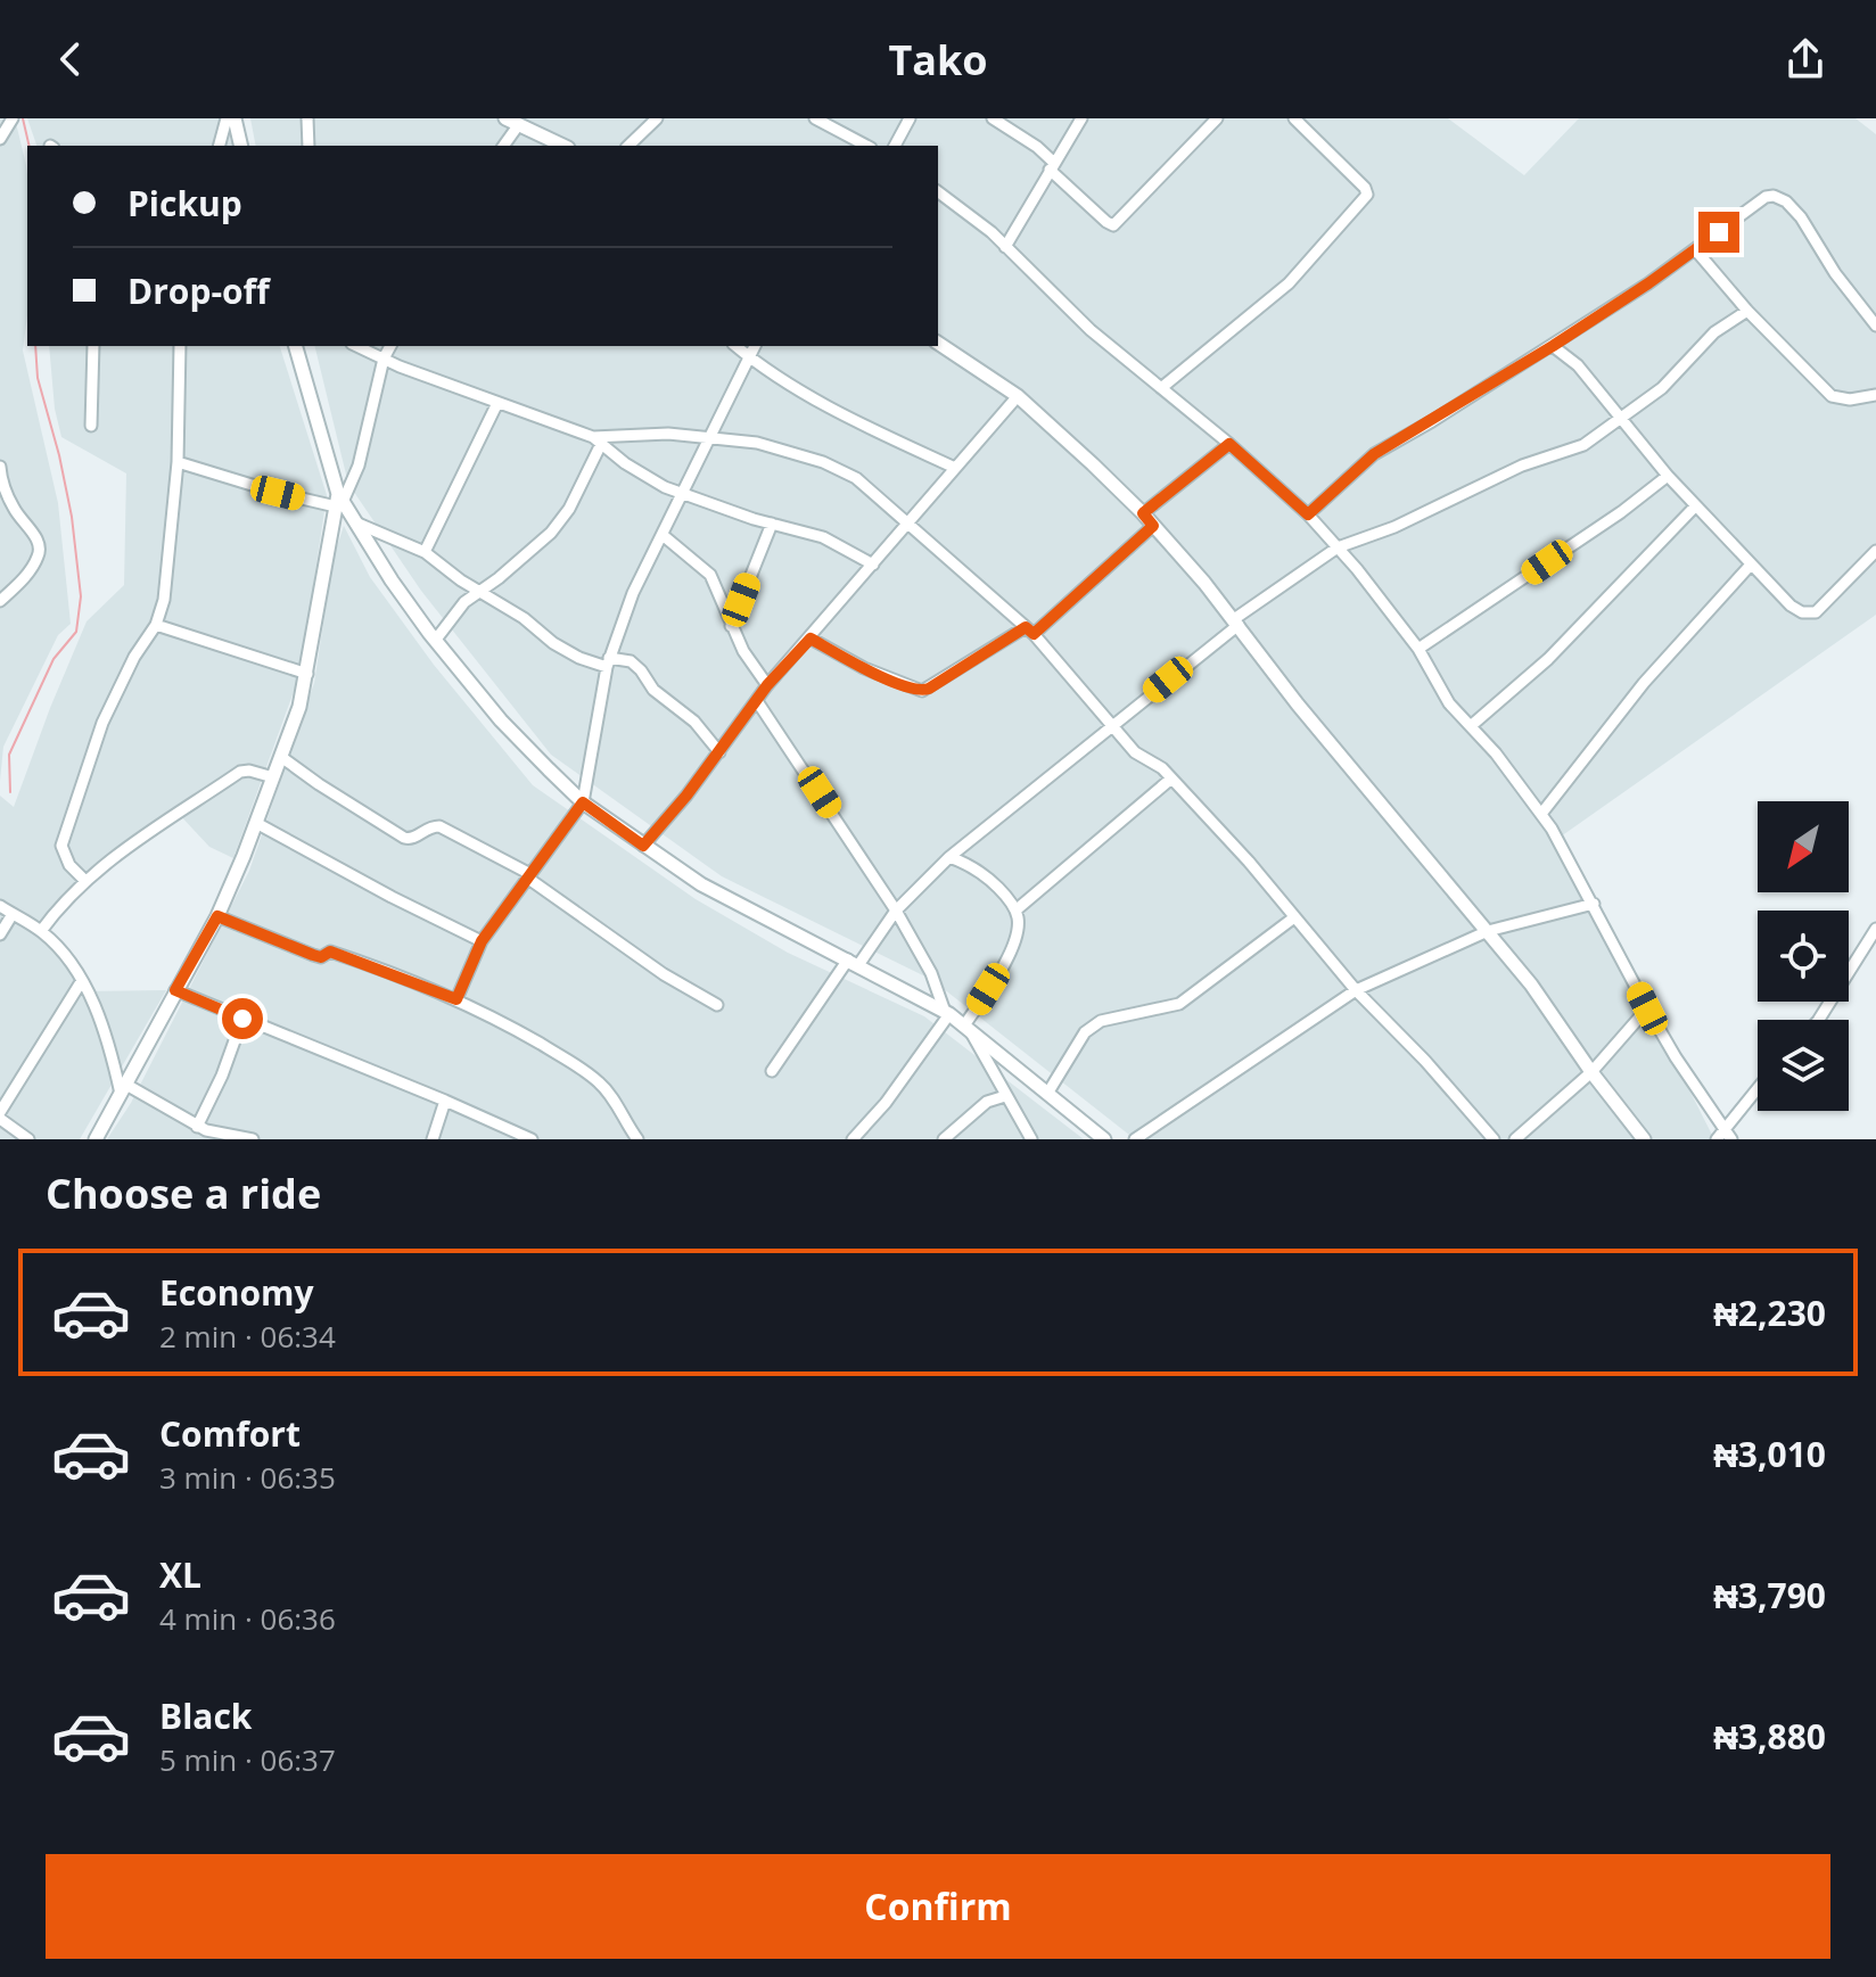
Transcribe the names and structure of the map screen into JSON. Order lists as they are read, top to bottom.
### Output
{
  "north": "bottom left",
  "page": {
    "header": "Tako",
    "banner": ["Pickup", "Drop-off"],
    "heading": "Choose a ride",
    "list": [
      {
        "name": "Economy",
        "note": "2 min · 06:34",
        "value": "₦2,230"
      },
      {
        "name": "Comfort",
        "note": "3 min · 06:35",
        "value": "₦3,010"
      },
      {
        "name": "XL",
        "note": "4 min · 06:36",
        "value": "₦3,790"
      },
      {
        "name": "Black",
        "note": "5 min · 06:37",
        "value": "₦3,880"
      }
    ],
    "buttons": "Confirm"
  }
}
